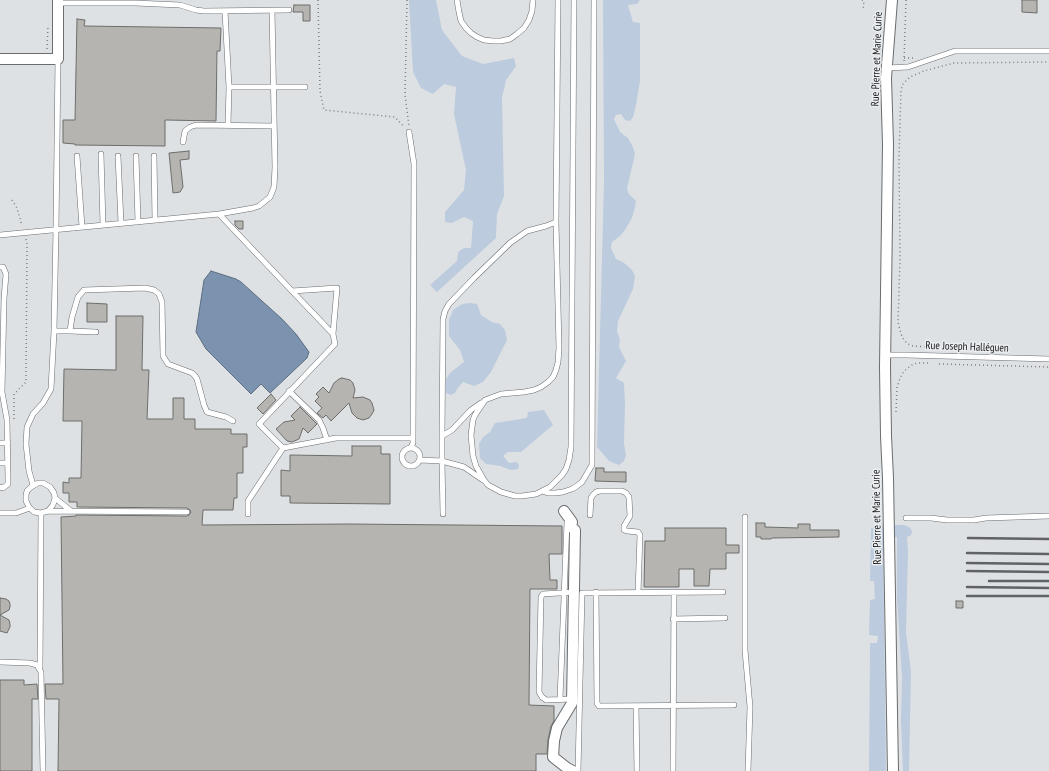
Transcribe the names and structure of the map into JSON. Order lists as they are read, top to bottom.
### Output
{
  "streets": {
    "street": ["Rue Pierre et Marie Curie"],
    "lane": ["Rue Joseph Halléguen"]
  },
  "crossings": [
    ["Rue Pierre et Marie Curie", "Rue Joseph Halléguen"]
  ]
}
